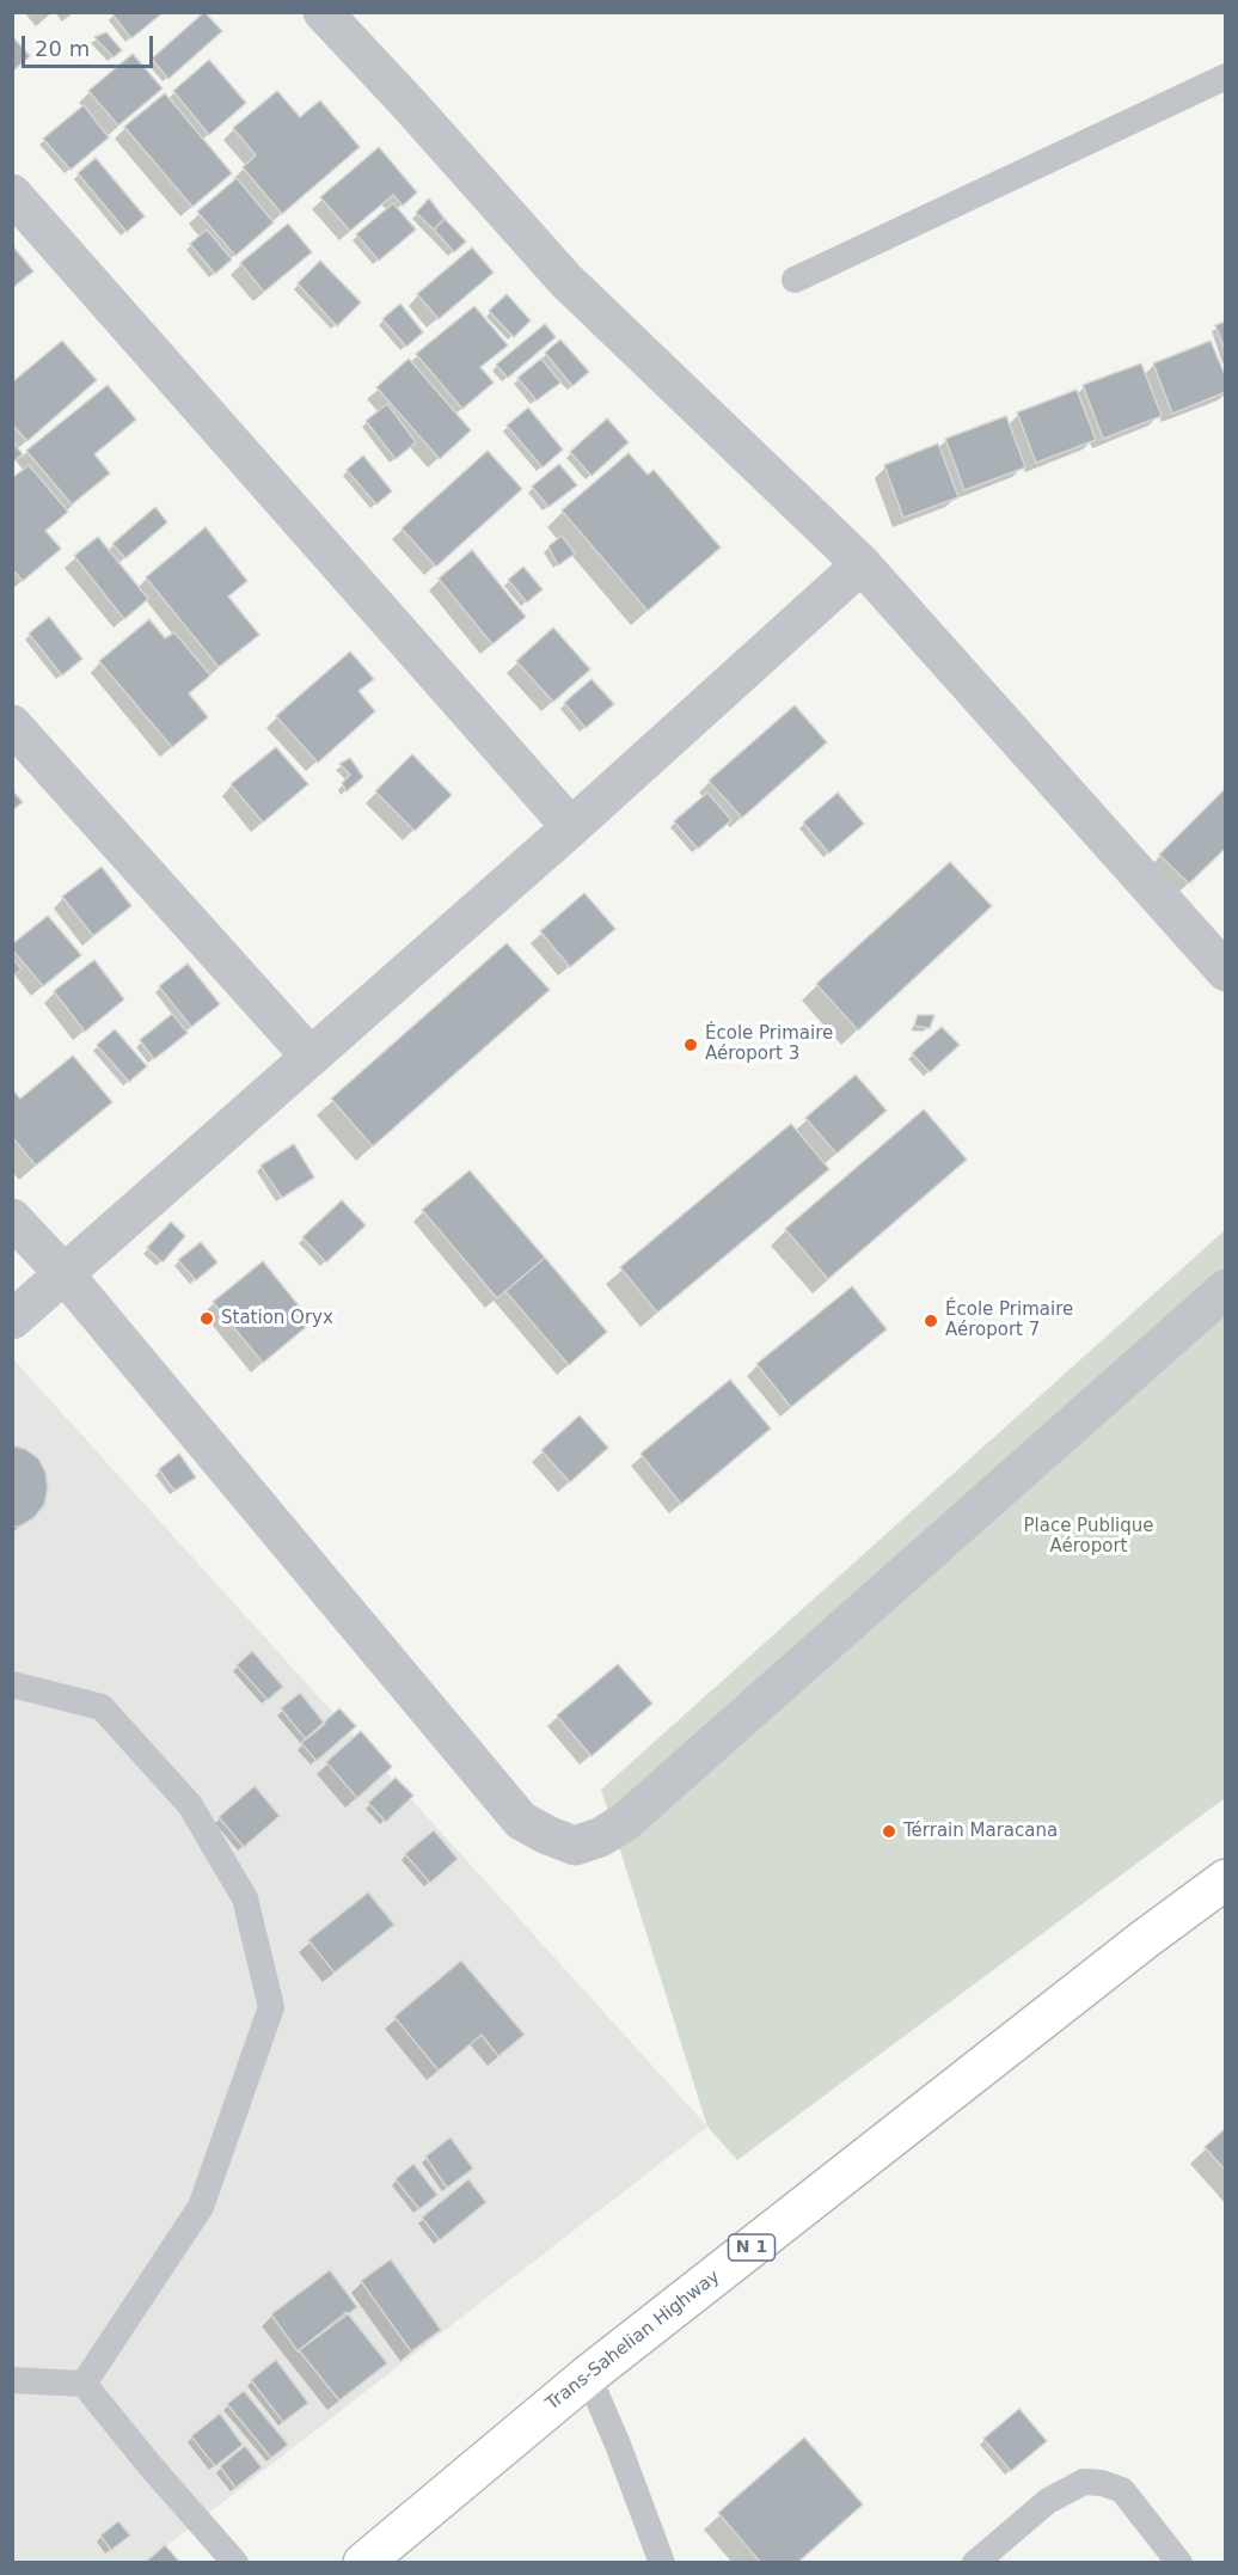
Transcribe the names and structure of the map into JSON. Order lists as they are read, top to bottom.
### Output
{
  "streets": {
    "highway": ["N 1", "Trans-Sahelian Highway"]
  },
  "parks": ["Place Publique Aéroport"],
  "places": [
    "École Primaire Aéroport 3",
    "Station Oryx",
    "École Primaire Aéroport 7",
    "Térrain Maracana"
  ],
  "scale_bar": "20 m"
}
